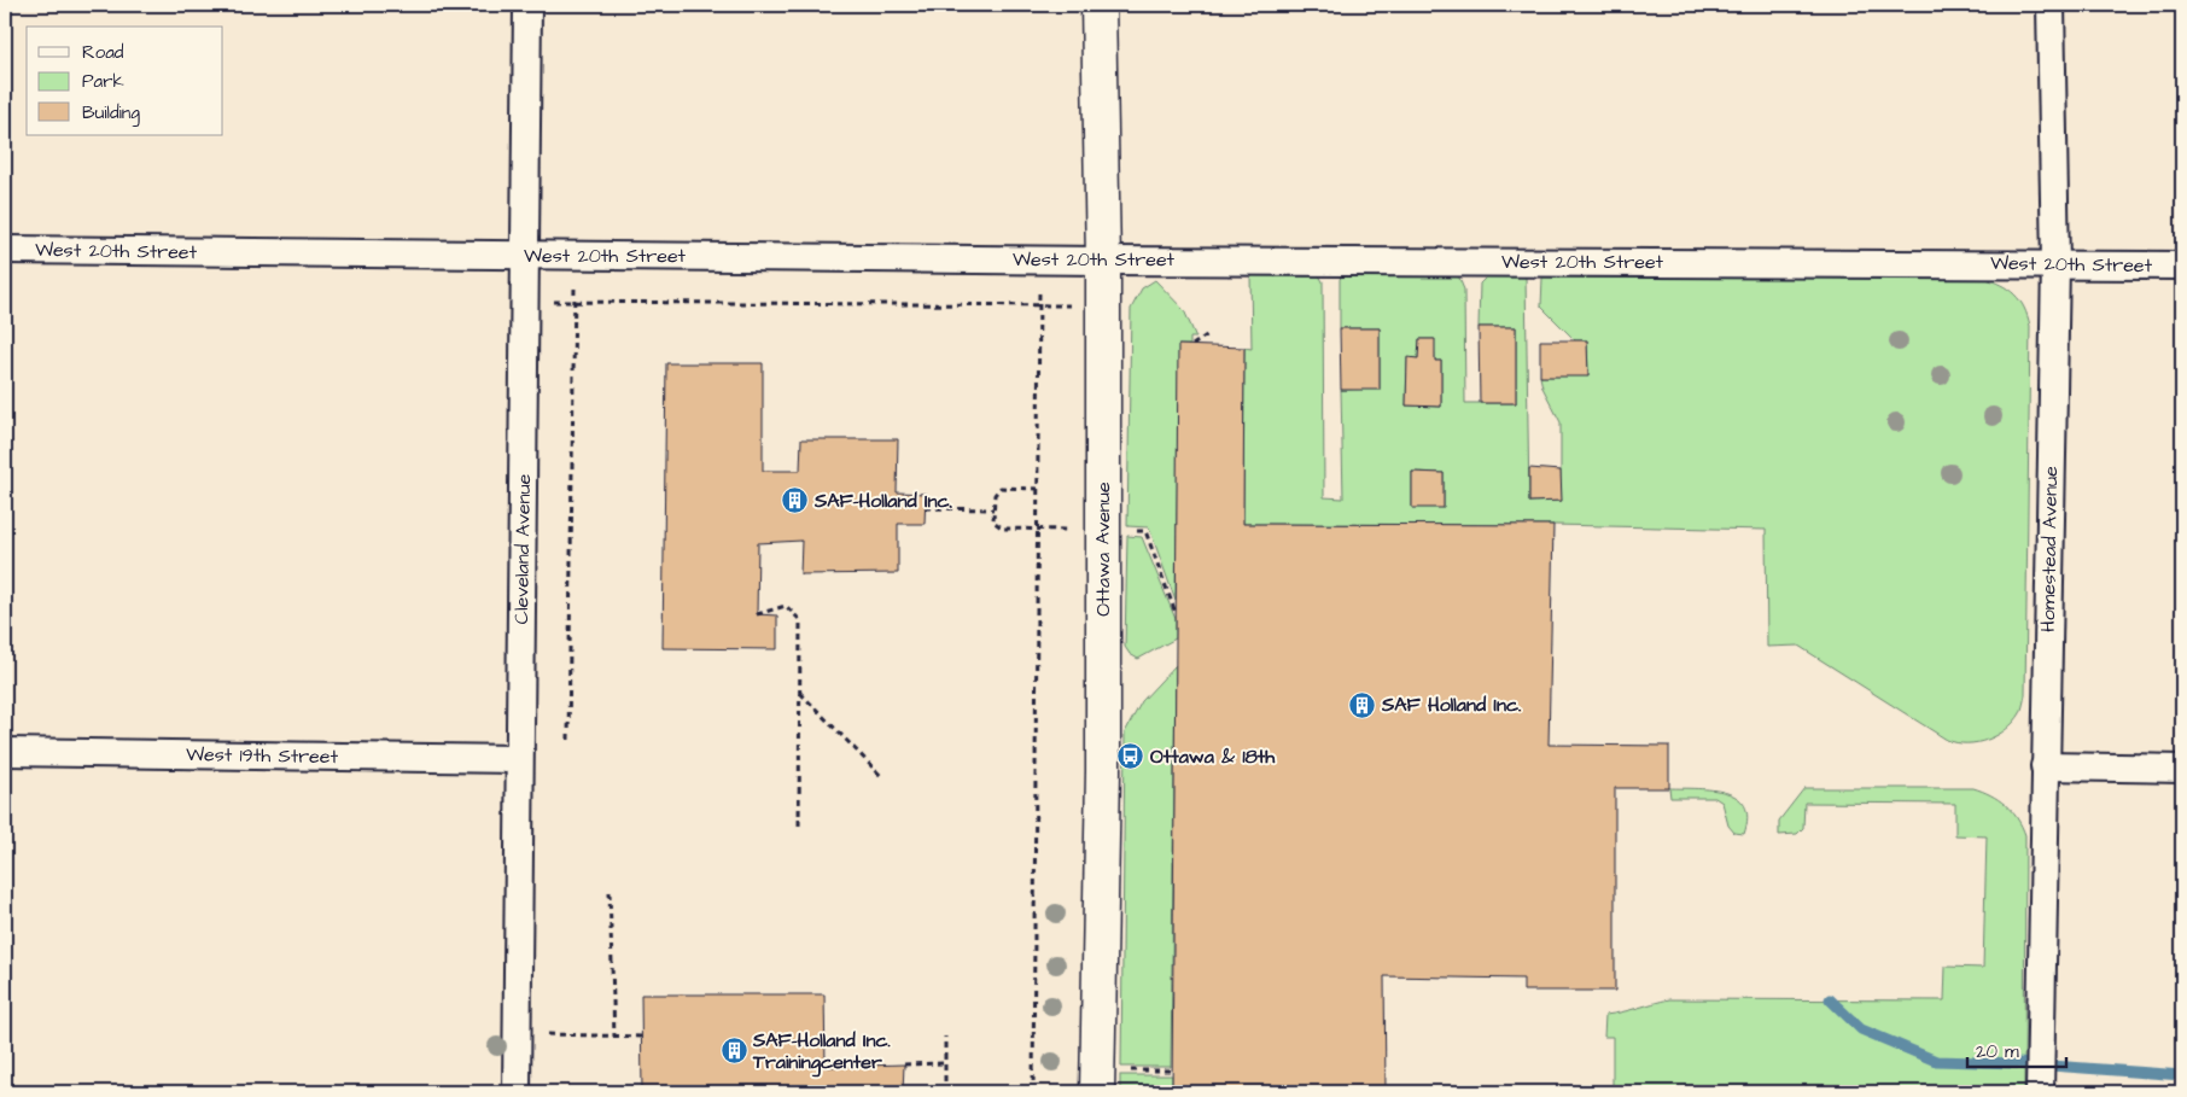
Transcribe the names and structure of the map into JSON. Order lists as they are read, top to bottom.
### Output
{
  "streets": {
    "street": [
      "West 20th Street",
      "Cleveland Avenue",
      "Ottawa Avenue",
      "Homestead Avenue",
      "West 19th Street"
    ]
  },
  "crossings": [
    ["West 20th Street", "Cleveland Avenue"],
    ["West 20th Street", "Ottawa Avenue"],
    ["West 20th Street", "Homestead Avenue"],
    ["Cleveland Avenue", "West 19th Street"]
  ],
  "places": {
    "building": ["SAF-Holland Inc.", "SAF Holland Inc.", "SAF-Holland Inc. Trainingcenter"],
    "bus stop": ["Ottawa & 18th"]
  },
  "legend": ["Road", "Park", "Building"],
  "scale_bar": "20 m"
}
